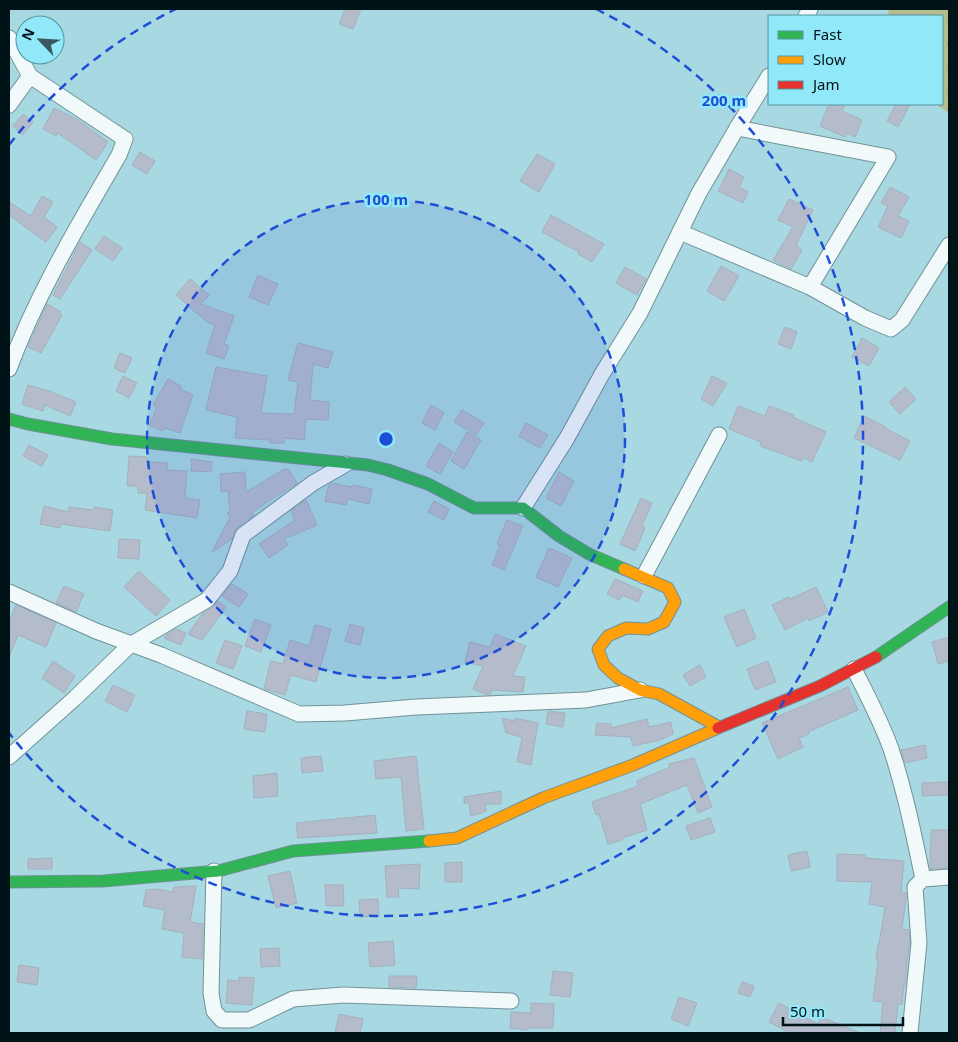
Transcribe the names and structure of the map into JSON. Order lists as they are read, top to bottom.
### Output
{
  "legend": ["Fast", "Slow", "Jam"],
  "scale_bar": "50 m",
  "north": "top left",
  "rings": ["200 m", "100 m"]
}
